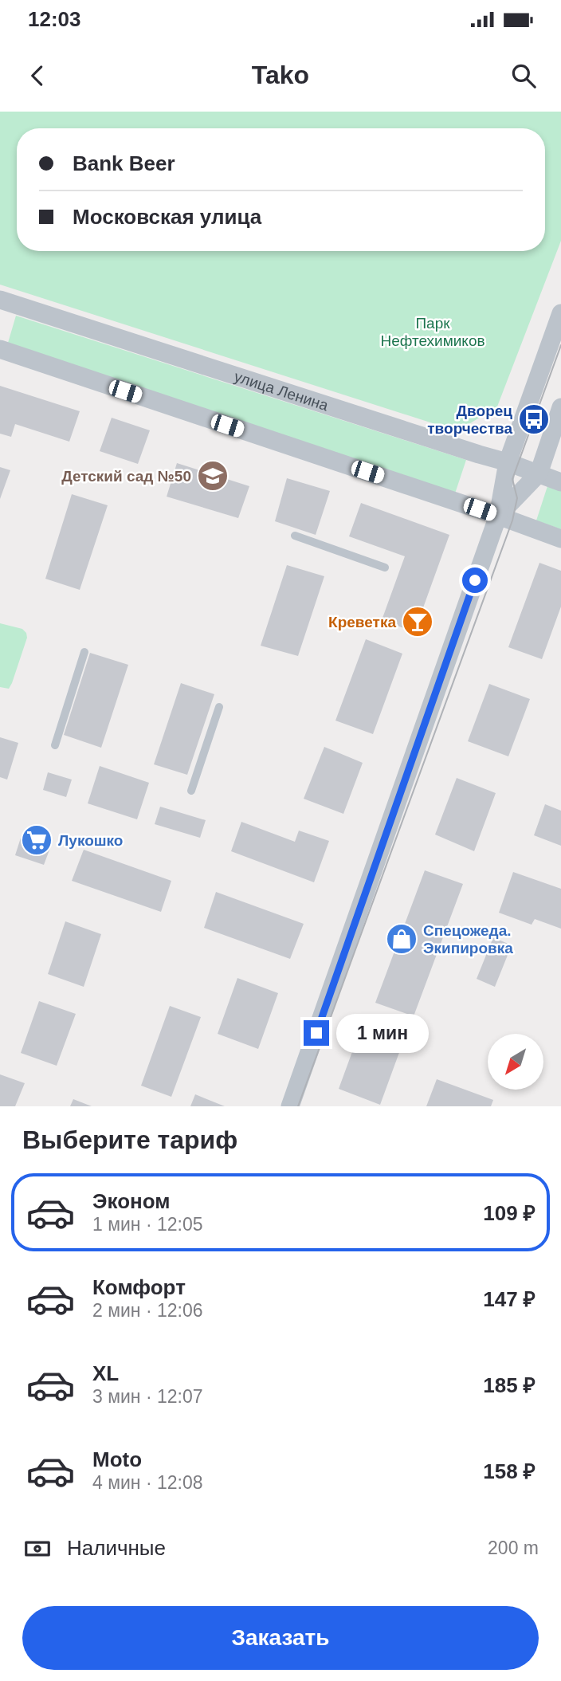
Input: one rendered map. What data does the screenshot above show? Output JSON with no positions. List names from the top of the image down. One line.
{"streets":{"street":["улица Ленина"]},"parks":["Парк Нефтехимиков"],"places":{"bus stop":["Дворец творчества"],"school or university":["Детский сад №50"],"bar":["Креветка"],"supermarket":["Лукошко"],"shop":["Спецожеда. Экипировка"]},"north":"bottom left","page":{"status":"12:03","header":"Tako","banner":["Bank Beer","Московская улица"],"bubble":"1 мин","heading":"Выберите тариф","list":[{"name":"Эконом","note":"1 мин · 12:05","value":"109 ₽"},{"name":"Комфорт","note":"2 мин · 12:06","value":"147 ₽"},{"name":"XL","note":"3 мин · 12:07","value":"185 ₽"},{"name":"Moto","note":"4 мин · 12:08","value":"158 ₽"}],"pay":["Наличные","200 m"],"buttons":"Заказать"}}
